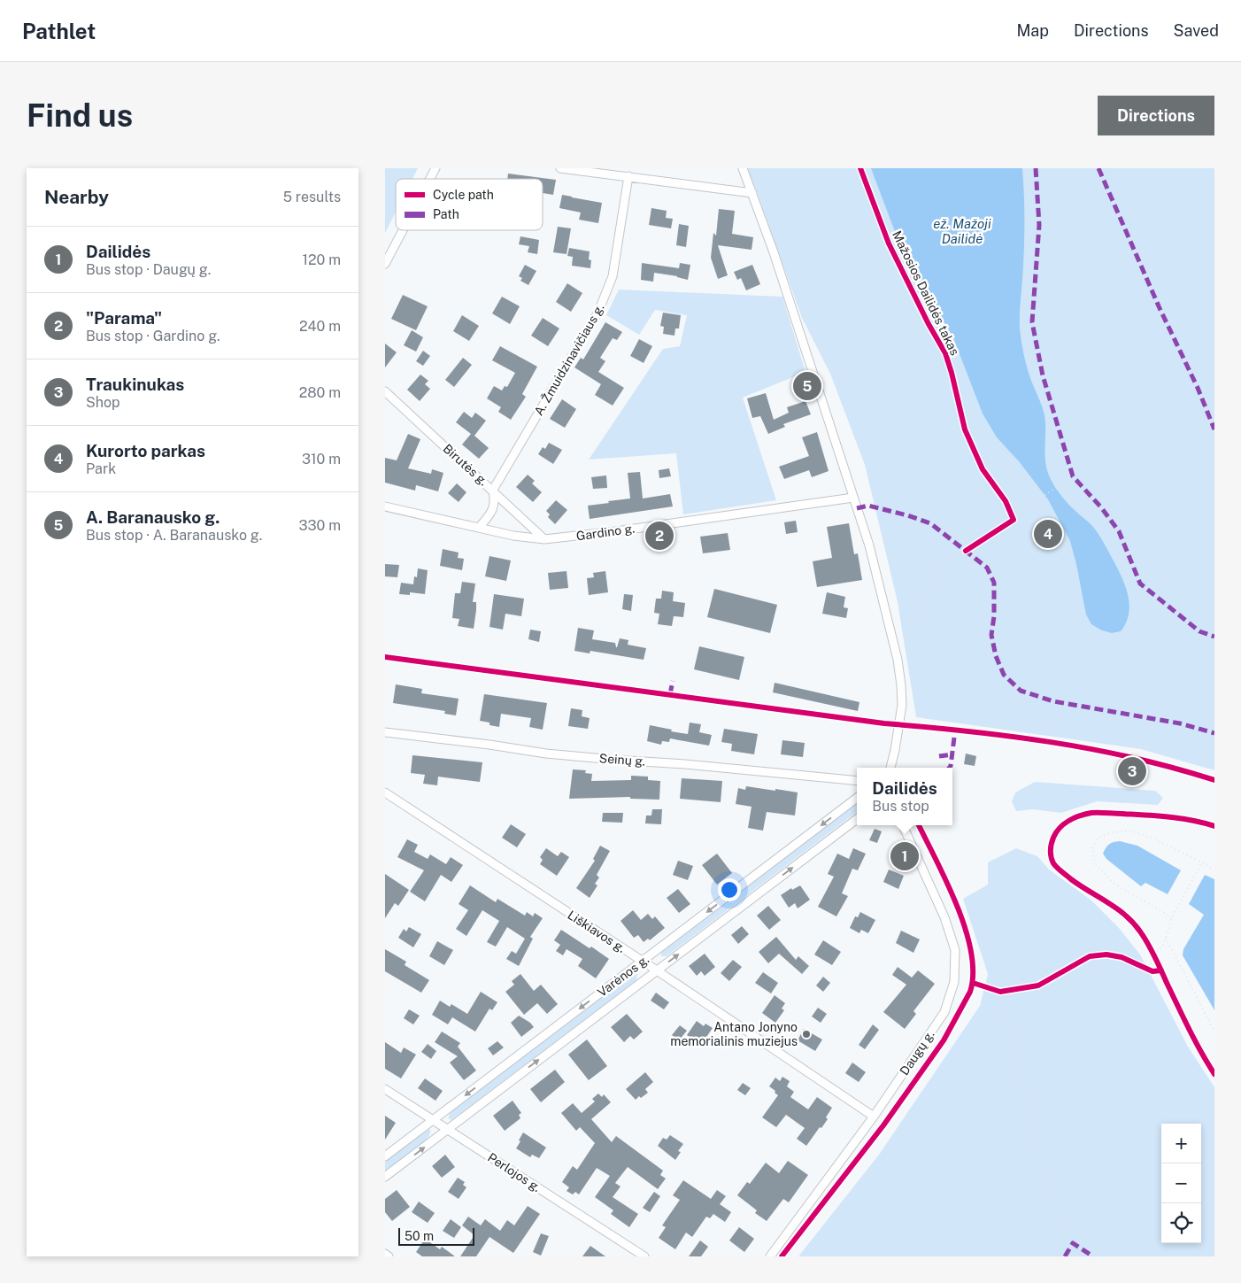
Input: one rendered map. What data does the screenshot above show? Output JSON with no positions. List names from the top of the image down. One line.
{"streets":{"street":["A. Žmuidzinavičiaus g.","Birutės g.","Gardino g.","Seinų g.","Liškiavos g.","Varėnos g.","Daugų g.","Perlojos g."],"cycle path":["Mažosios Dailidės takas"]},"crossings":[["A. Žmuidzinavičiaus g.","Birutės g."],["Birutės g.","Gardino g."],["Liškiavos g.","Varėnos g."],["Liškiavos g.","Daugų g."],["Varėnos g.","Perlojos g."]],"water":["ež. Mažoji Dailidė"],"places":["Antano Jonyno memorialinis muziejus"],"legend":["Cycle path","Path"],"scale_bar":"50 m","page":{"header":"Pathlet","nav":["Map","Directions","Saved"],"buttons":"Directions","title":"Find us","heading":["Nearby","5 results"],"list":[{"mark":"1","name":"Dailidės","note":"Bus stop · Daugų g.","value":"120 m"},{"mark":"2","name":"\"Parama\"","note":"Bus stop · Gardino g.","value":"240 m"},{"mark":"3","name":"Traukinukas","note":"Shop","value":"280 m"},{"mark":"4","name":"Kurorto parkas","note":"Park","value":"310 m"},{"mark":"5","name":"A. Baranausko g.","note":"Bus stop · A. Baranausko g.","value":"330 m"}],"pins":["5","4","2","3","1"],"popup":["Dailidės","Bus stop"],"map_buttons":["+","−"],"scale":"50 m"}}
